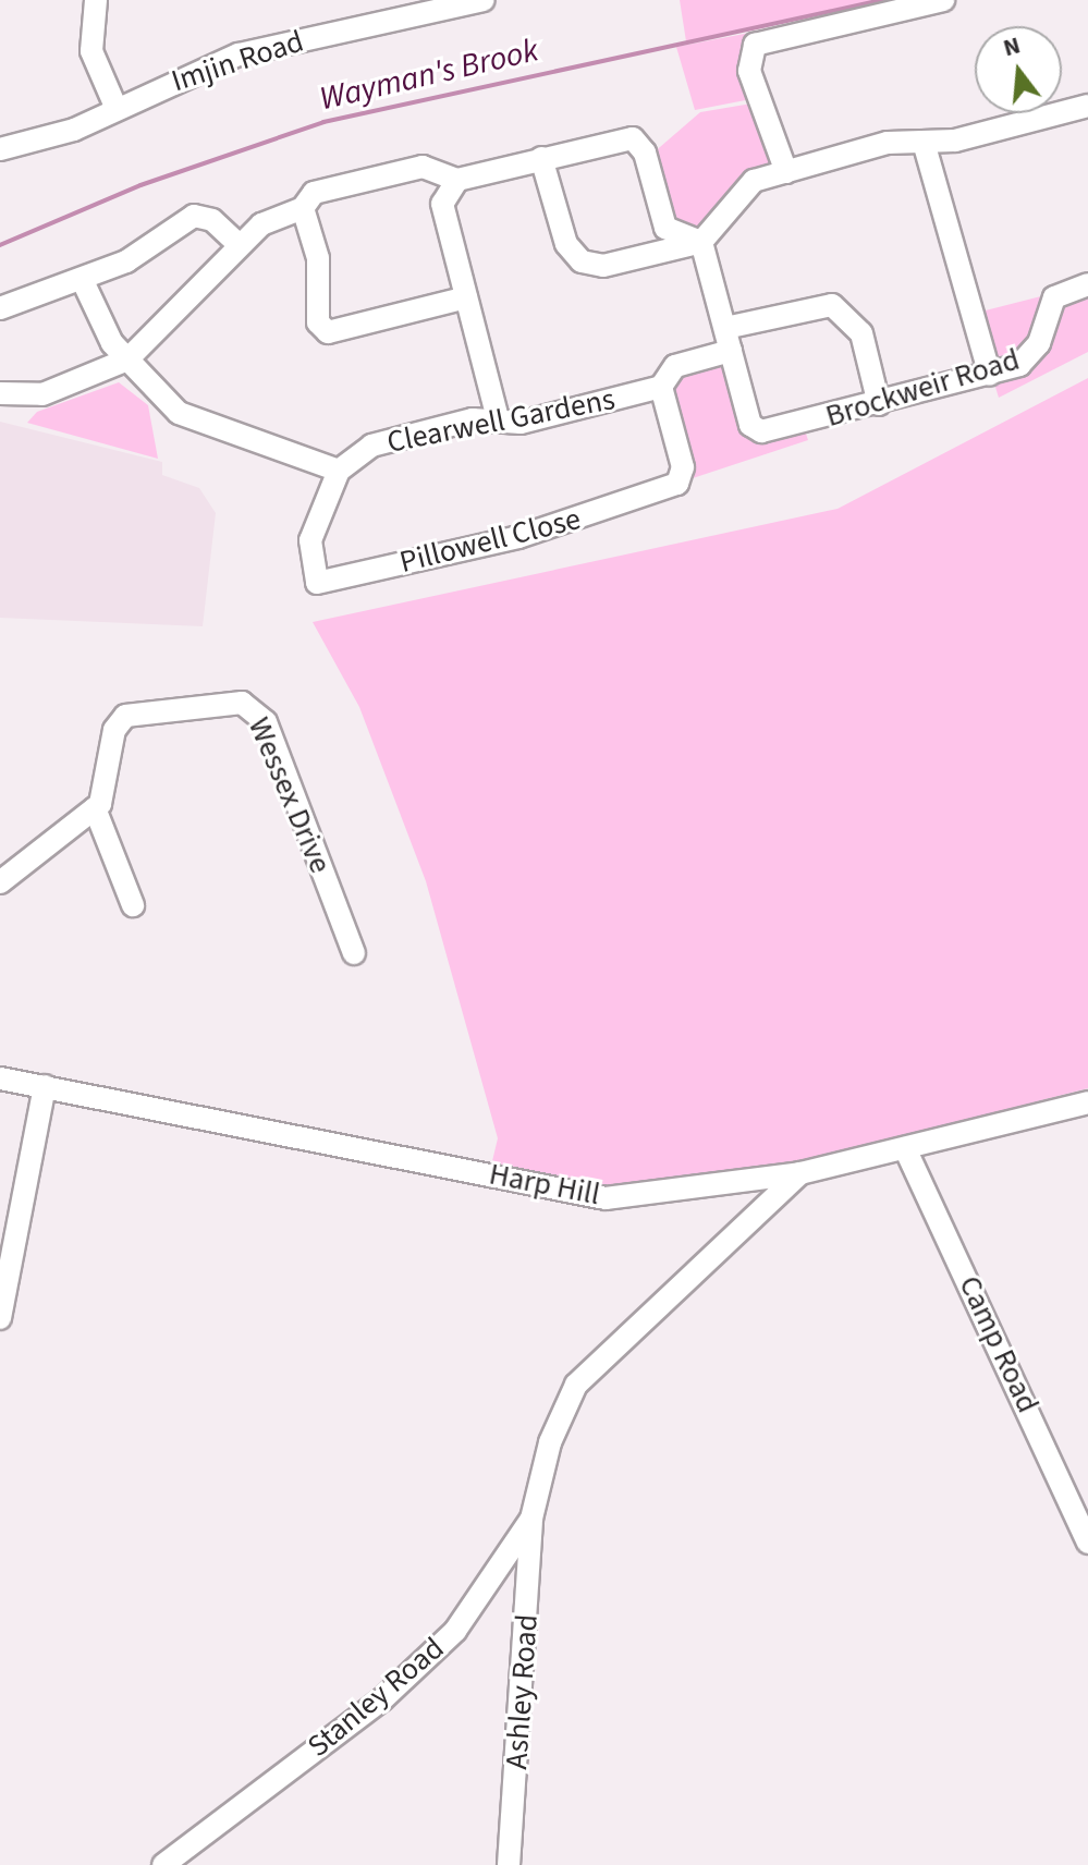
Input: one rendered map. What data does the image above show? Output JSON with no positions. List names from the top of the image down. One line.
{"streets":{"street":["Imjin Road","Brockweir Road","Clearwell Gardens","Pillowell Close","Wessex Drive","Harp Hill","Camp Road","Ashley Road","Stanley Road"]},"crossings":[["Brockweir Road","Clearwell Gardens"],["Clearwell Gardens","Pillowell Close"],["Harp Hill","Camp Road"],["Harp Hill","Stanley Road"],["Ashley Road","Stanley Road"]],"water":["Wayman's Brook"],"north":"top"}
